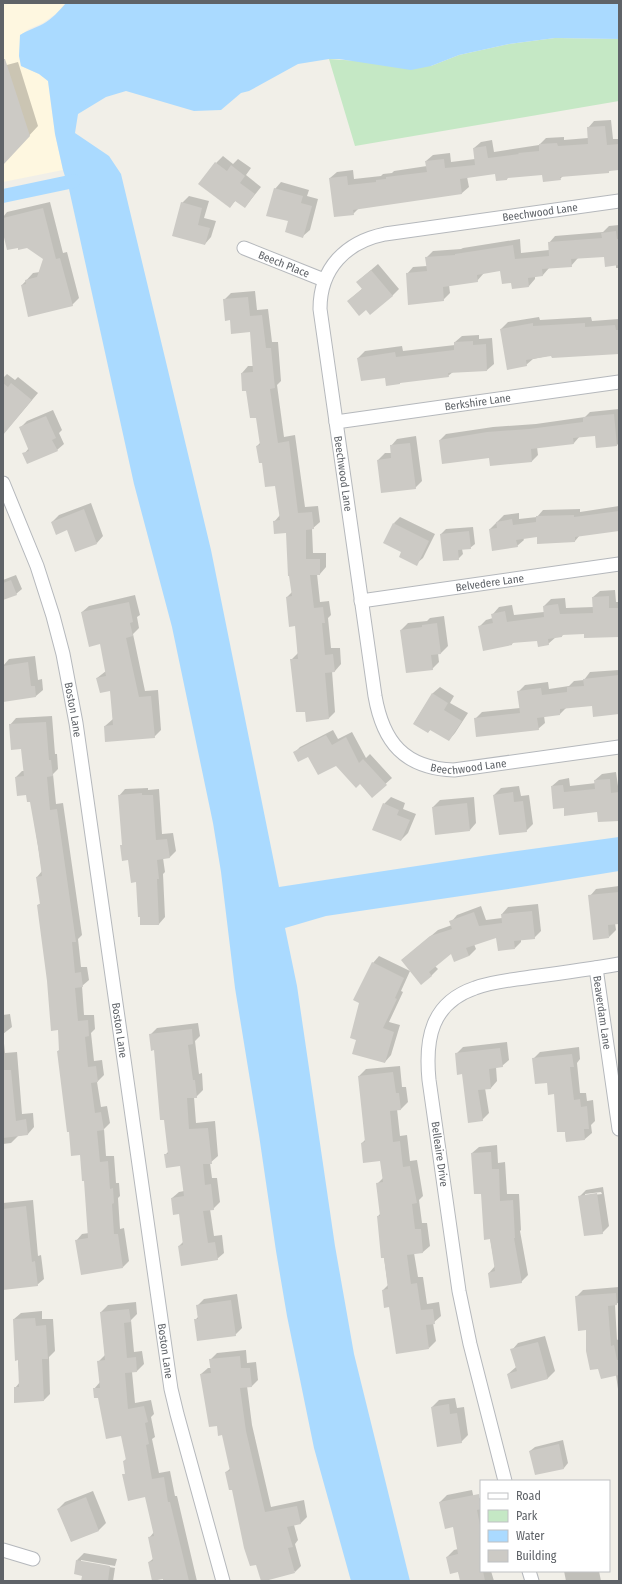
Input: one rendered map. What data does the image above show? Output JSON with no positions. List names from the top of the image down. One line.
{"streets":{"street":["Beechwood Lane","Beech Place","Berkshire Lane","Belvedere Lane","Boston Lane","Beaverdam Lane","Belleaire Drive"]},"crossings":[["Beechwood Lane","Beech Place"],["Beechwood Lane","Berkshire Lane"],["Beechwood Lane","Belvedere Lane"],["Beaverdam Lane","Belleaire Drive"]],"legend":["Road","Park","Water","Building"]}
